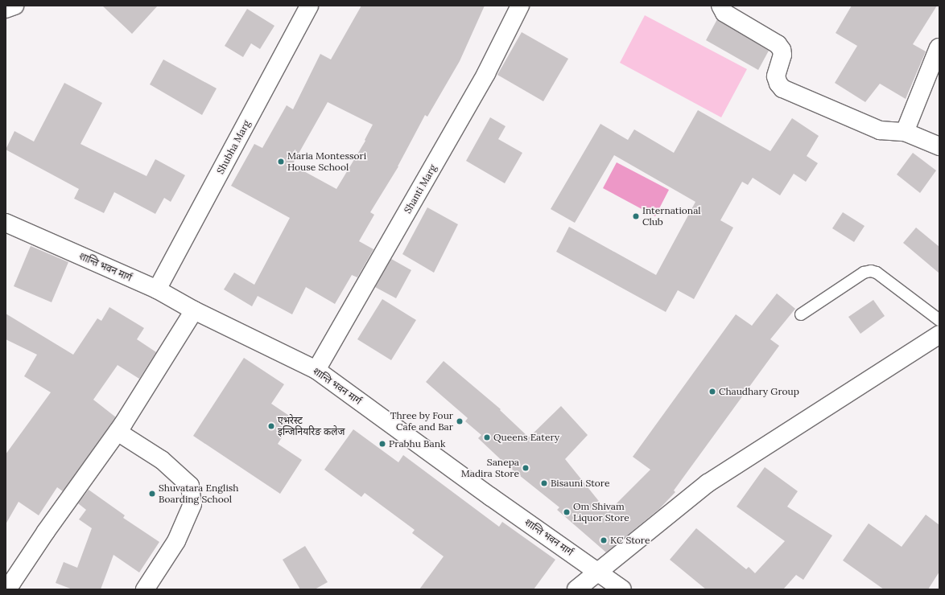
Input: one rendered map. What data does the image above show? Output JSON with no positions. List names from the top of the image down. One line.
{"streets":{"street":["Shubha Marg","Shanti Marg","शान्ति भवन मार्ग"]},"crossings":[["Shubha Marg","शान्ति भवन मार्ग"],["Shanti Marg","शान्ति भवन मार्ग"]],"places":["Maria Montessori House School","International Club","Chaudhary Group","Three by Four Cafe and Bar","एभरेस्ट इन्जिनियरिङ कलेज","Queens Eatery","Prabhu Bank","Sanepa Madira Store","Bisauni Store","Shuvatara English Boarding School","Om Shivam Liquor Store","KC Store"]}
